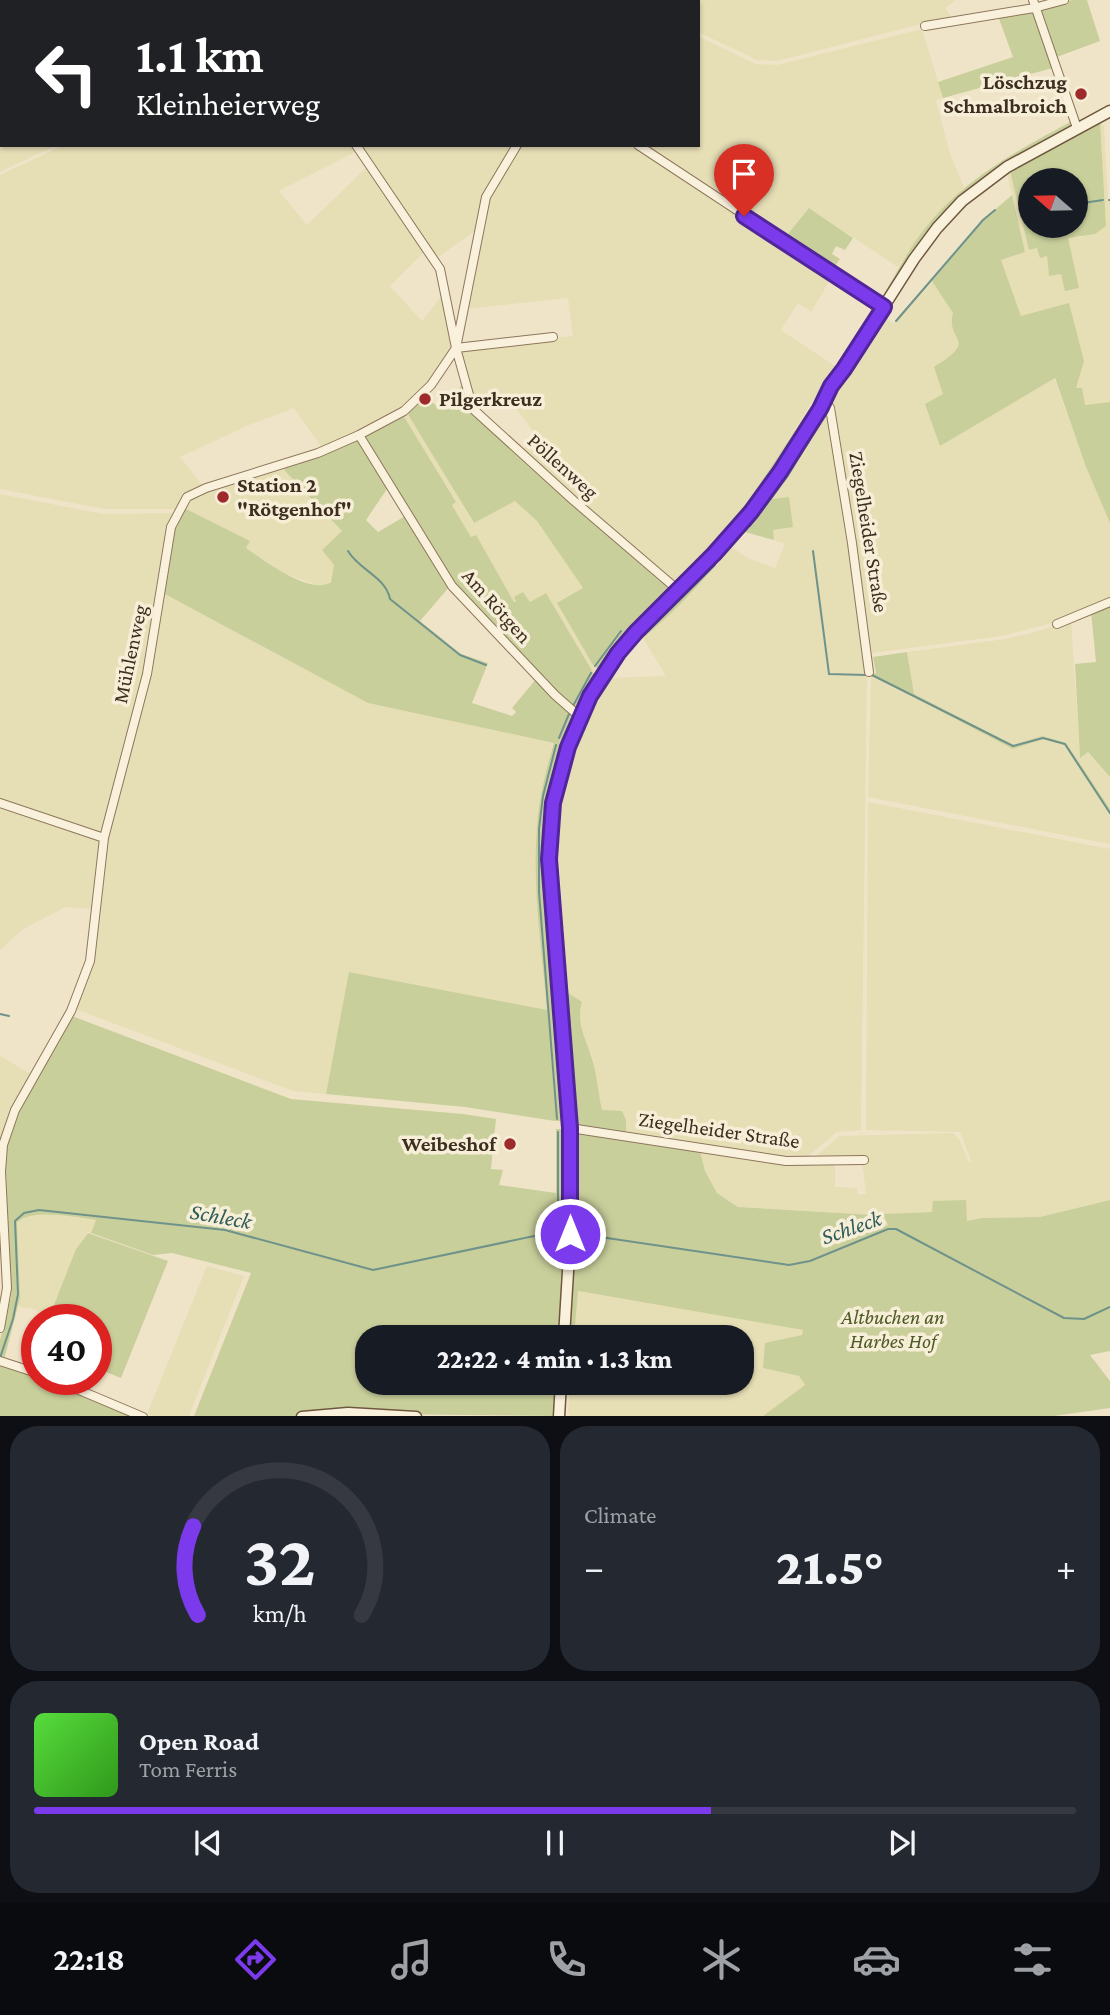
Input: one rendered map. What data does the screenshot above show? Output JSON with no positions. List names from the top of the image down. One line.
{"streets":{"street":["Pöllenweg","Ziegelheider Straße","Am Rötgen","Mühlenweg"]},"crossings":[["Pöllenweg","Mühlenweg"],["Am Rötgen","Mühlenweg"]],"water":["Schleck"],"parks":["Altbuchen an Harbes Hof"],"places":["Löschzug Schmalbroich","Pilgerkreuz","Station 2 \"Rötgenhof\"","Weibeshof"],"north":"left","page":{"turn":["1.1 km","Kleinheierweg"],"limit":"40","trip":"22:22 · 4 min · 1.3 km","tile":"Climate","heat":["−","21.5°","+"],"song":["Open Road","Tom Ferris"],"tabs":"22:18","gauge":["32","km/h"]}}
